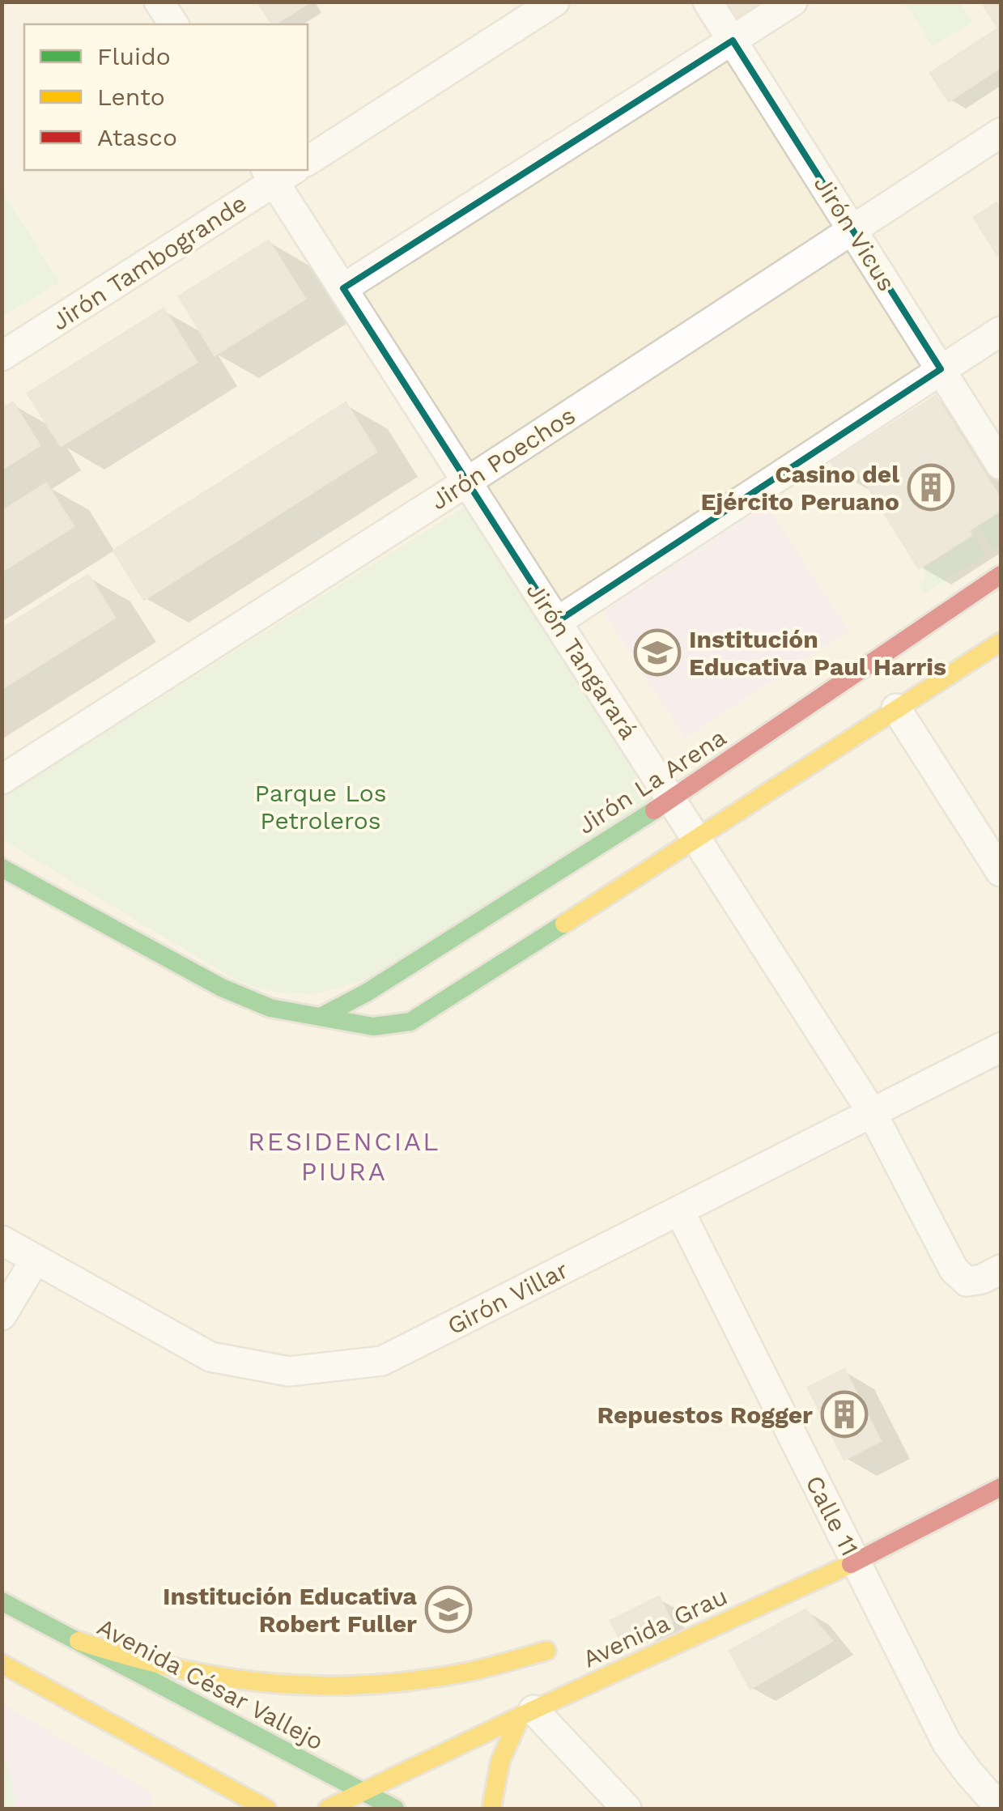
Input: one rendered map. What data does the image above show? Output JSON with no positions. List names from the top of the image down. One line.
{"streets":{"main road":["Jirón La Arena","Avenida Grau","Avenida César Vallejo"],"street":["Jirón Vicus","Jirón Tambogrande","Jirón Poechos","Jirón Tangarará","Girón Villar","Calle 11"]},"crossings":[["Jirón Vicus","Jirón Poechos"],["Jirón Tambogrande","Jirón Tangarará"],["Jirón Poechos","Jirón Tangarará"],["Jirón Tangarará","Jirón La Arena"],["Jirón Tangarará","Girón Villar"],["Girón Villar","Calle 11"],["Calle 11","Avenida Grau"],["Avenida Grau","Avenida César Vallejo"]],"districts":["RESIDENCIAL PIURA"],"parks":["Parque Los Petroleros"],"places":{"building":["Casino del Ejército Peruano","Repuestos Rogger"],"school or university":["Institución Educativa Paul Harris","Institución Educativa Robert Fuller"]},"legend":["Fluido","Lento","Atasco"]}
